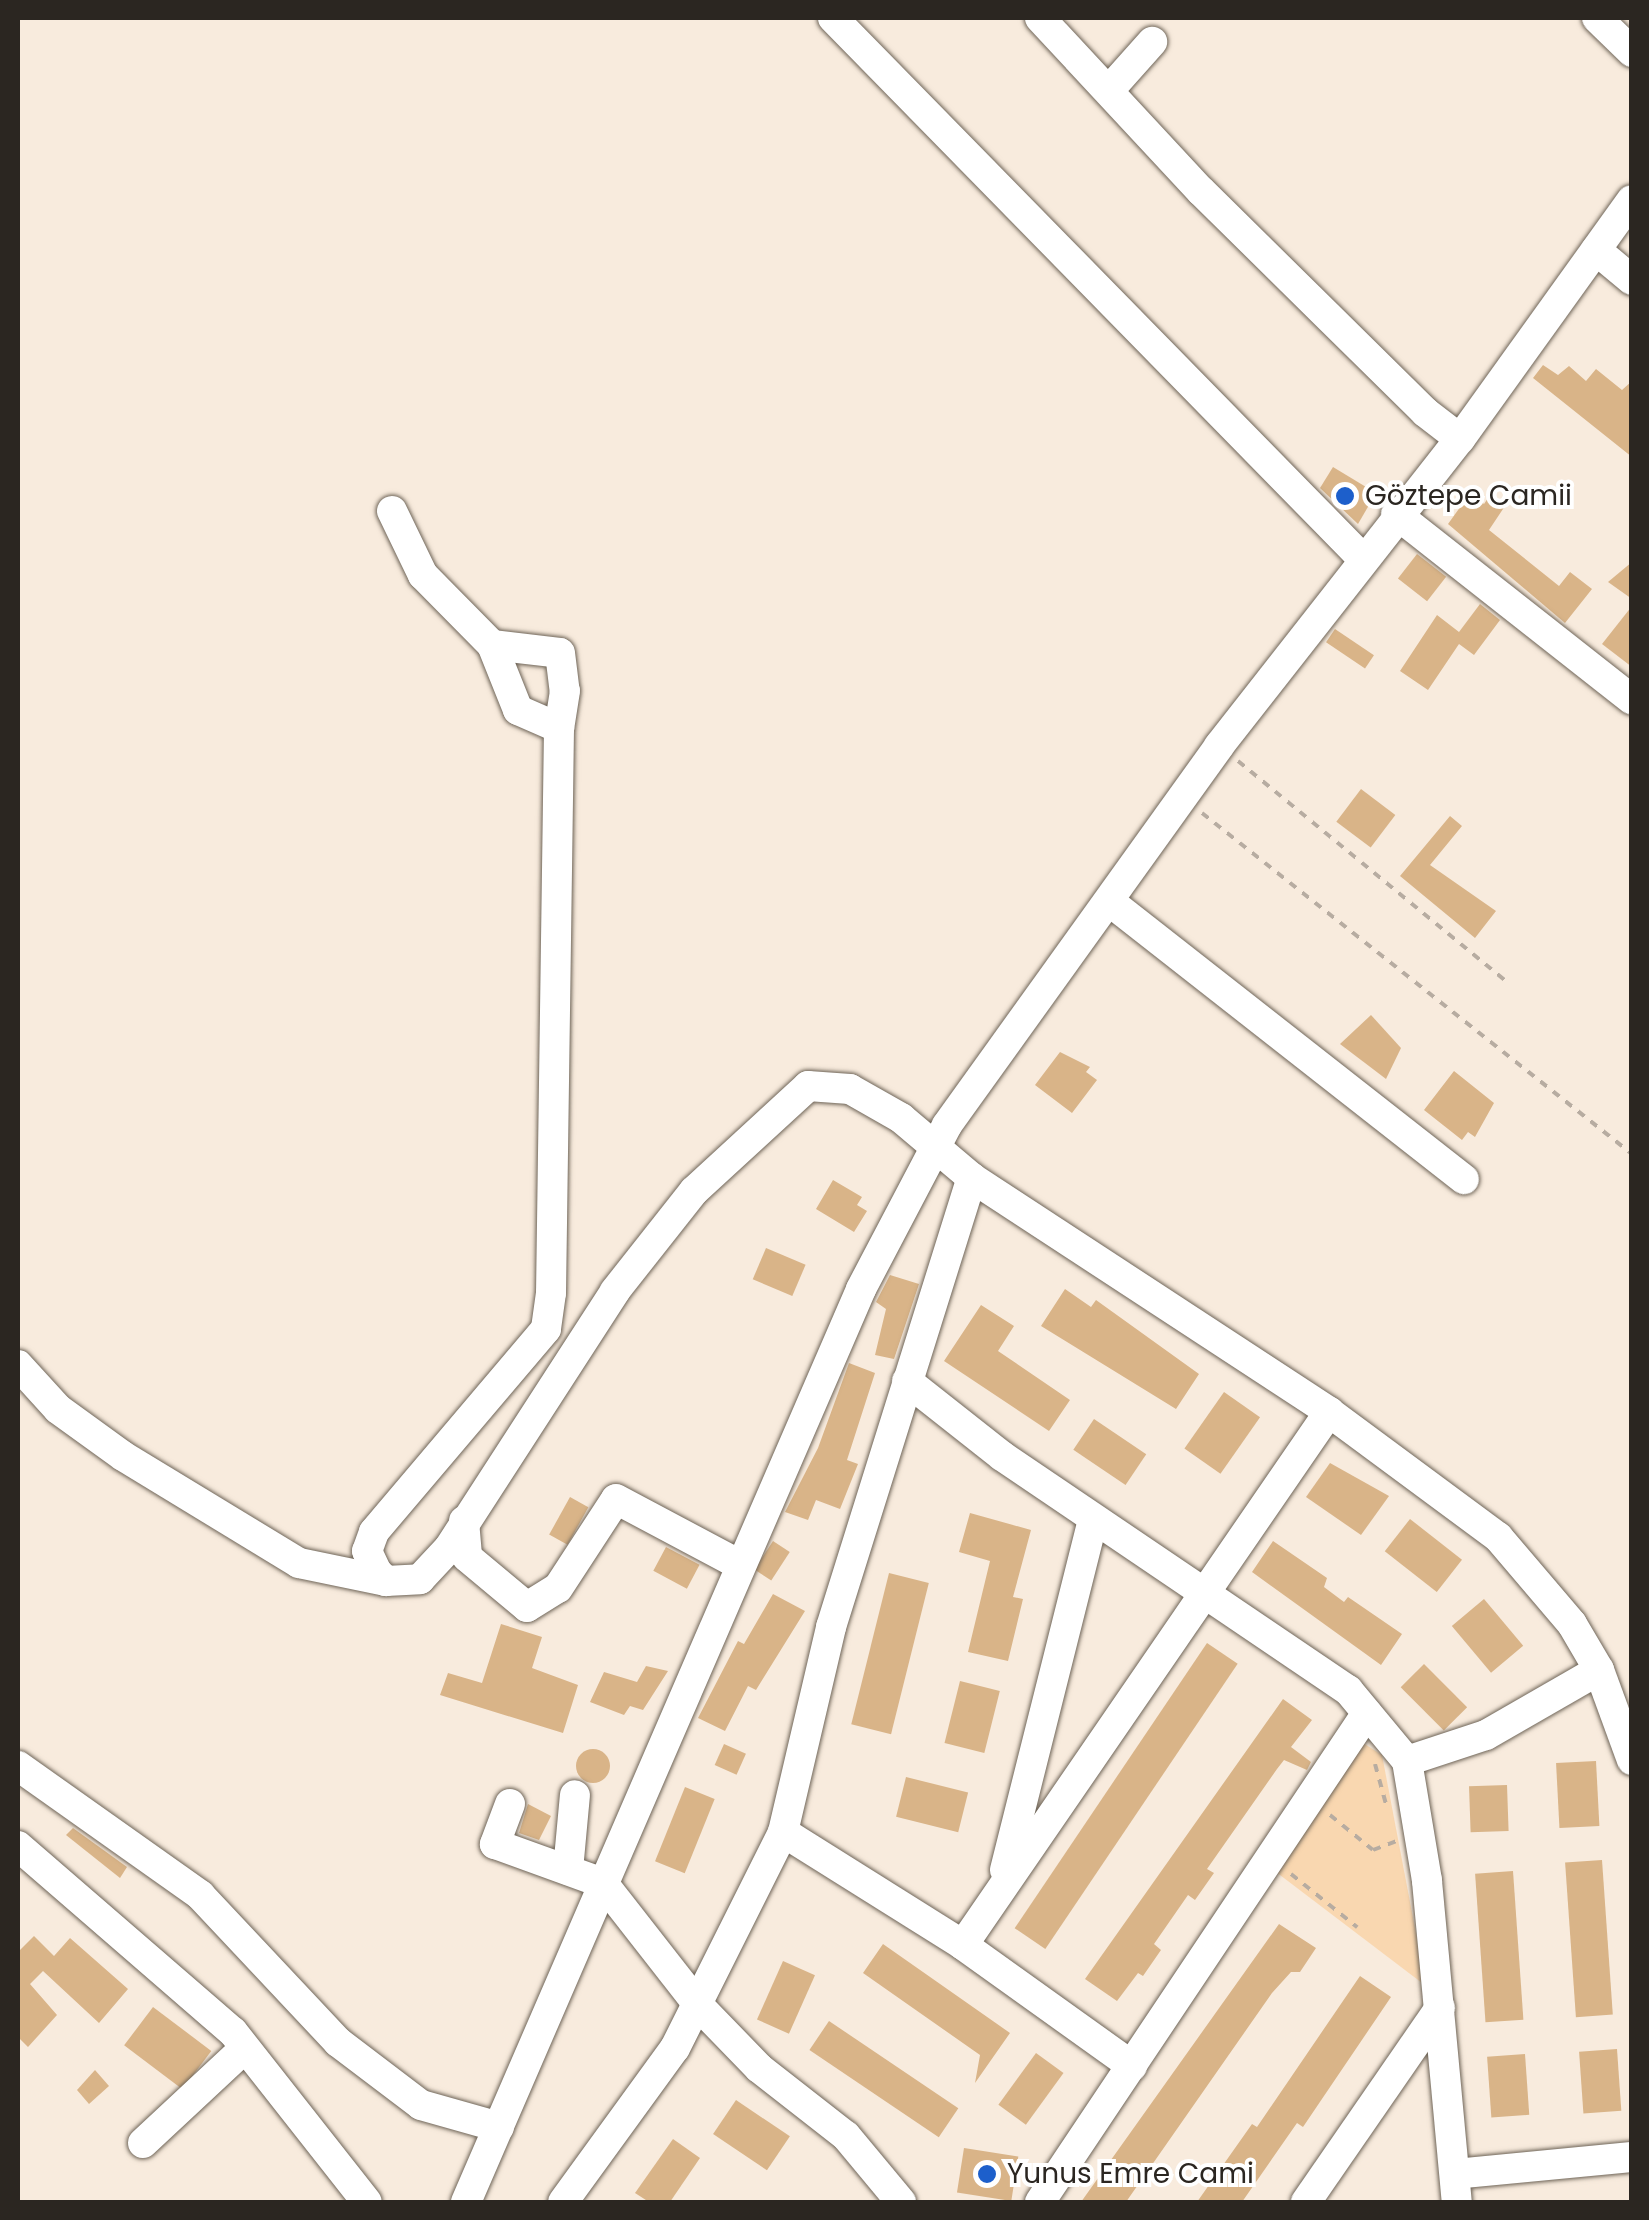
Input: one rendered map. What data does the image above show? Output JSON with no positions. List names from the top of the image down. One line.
{"places":["Göztepe Camii","Yunus Emre Cami"]}
